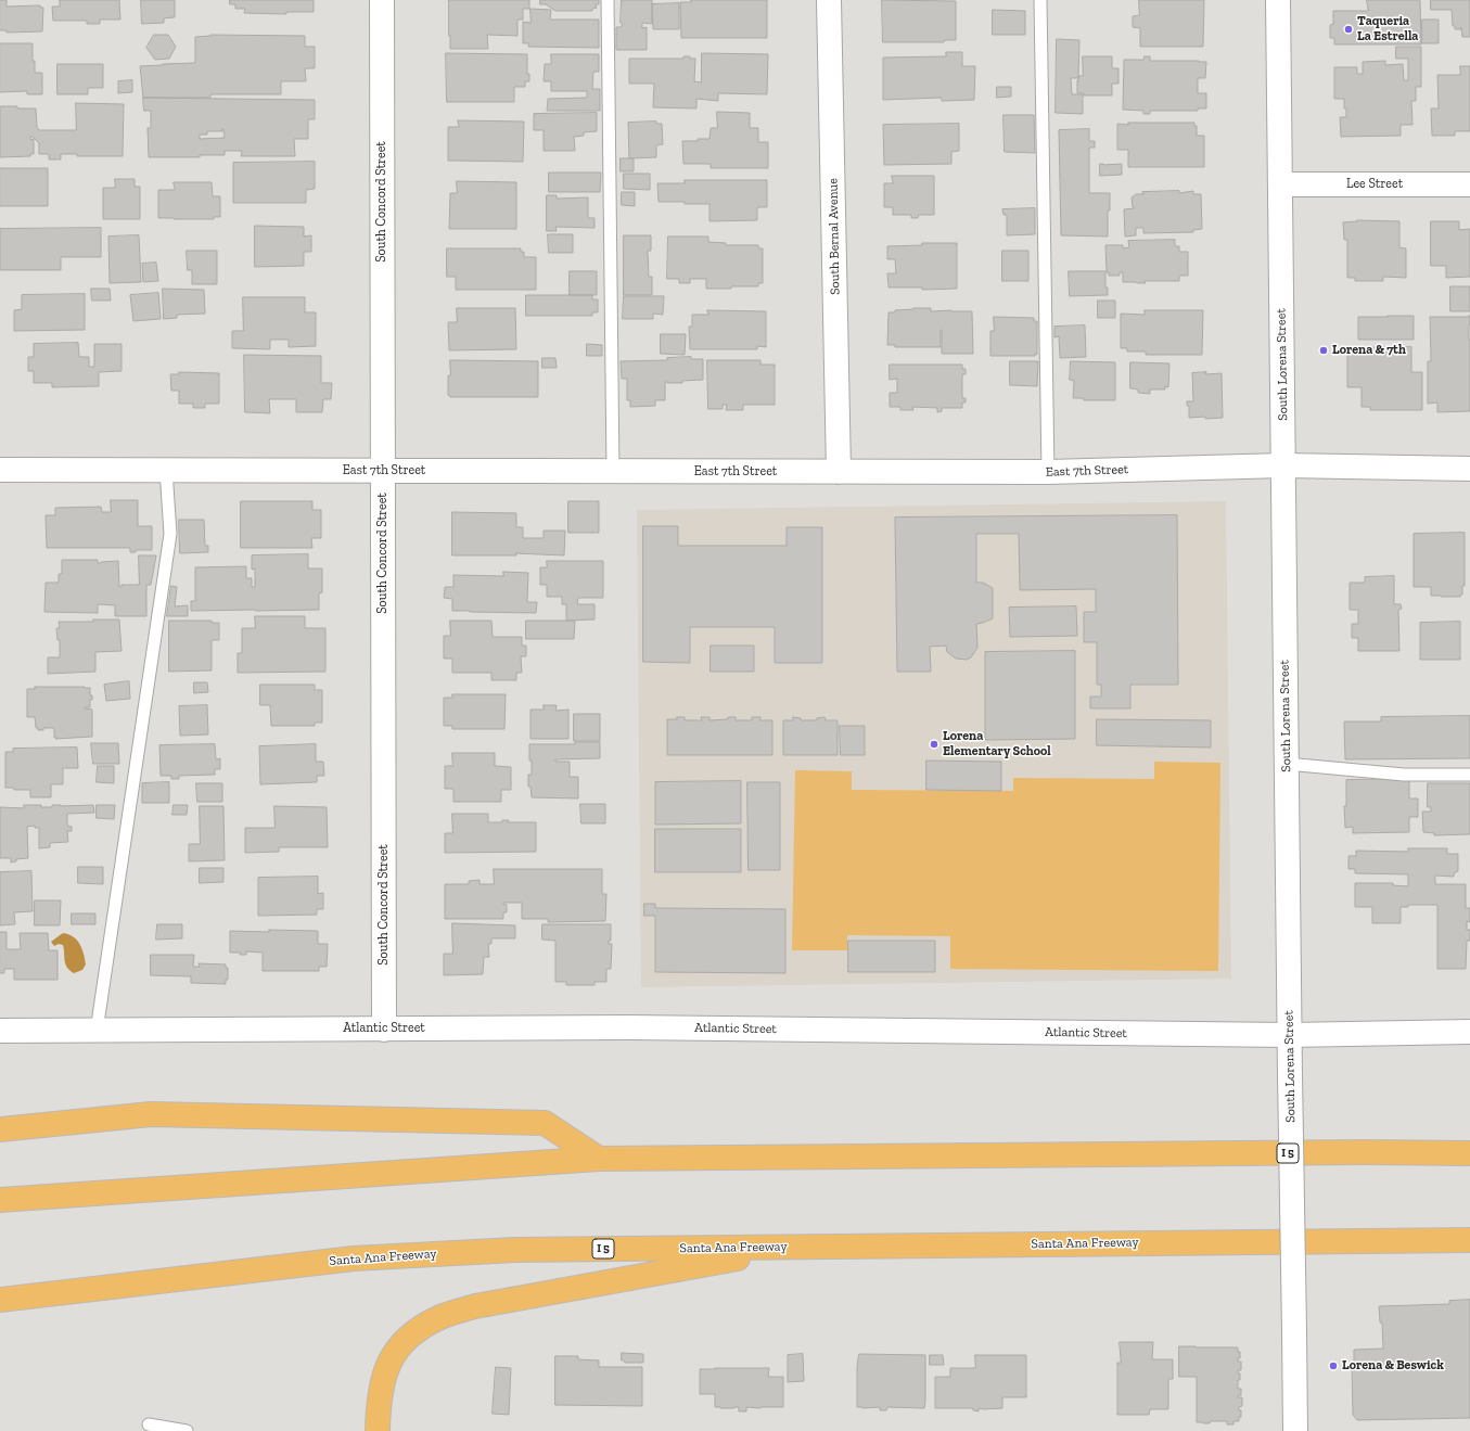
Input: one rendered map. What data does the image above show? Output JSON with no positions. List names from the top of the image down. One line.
{"streets":{"highway":["I 5","Santa Ana Freeway"],"street":["Lee Street","South Concord Street","South Bernal Avenue","South Lorena Street","East 7th Street","Atlantic Street"]},"crossings":[["Lee Street","South Lorena Street"],["South Concord Street","East 7th Street"],["South Concord Street","Atlantic Street"],["South Bernal Avenue","East 7th Street"],["South Lorena Street","East 7th Street"],["South Lorena Street","Atlantic Street"]],"places":["Taqueria La Estrella","Lorena & 7th","Lorena Elementary School","Lorena & Beswick"]}
